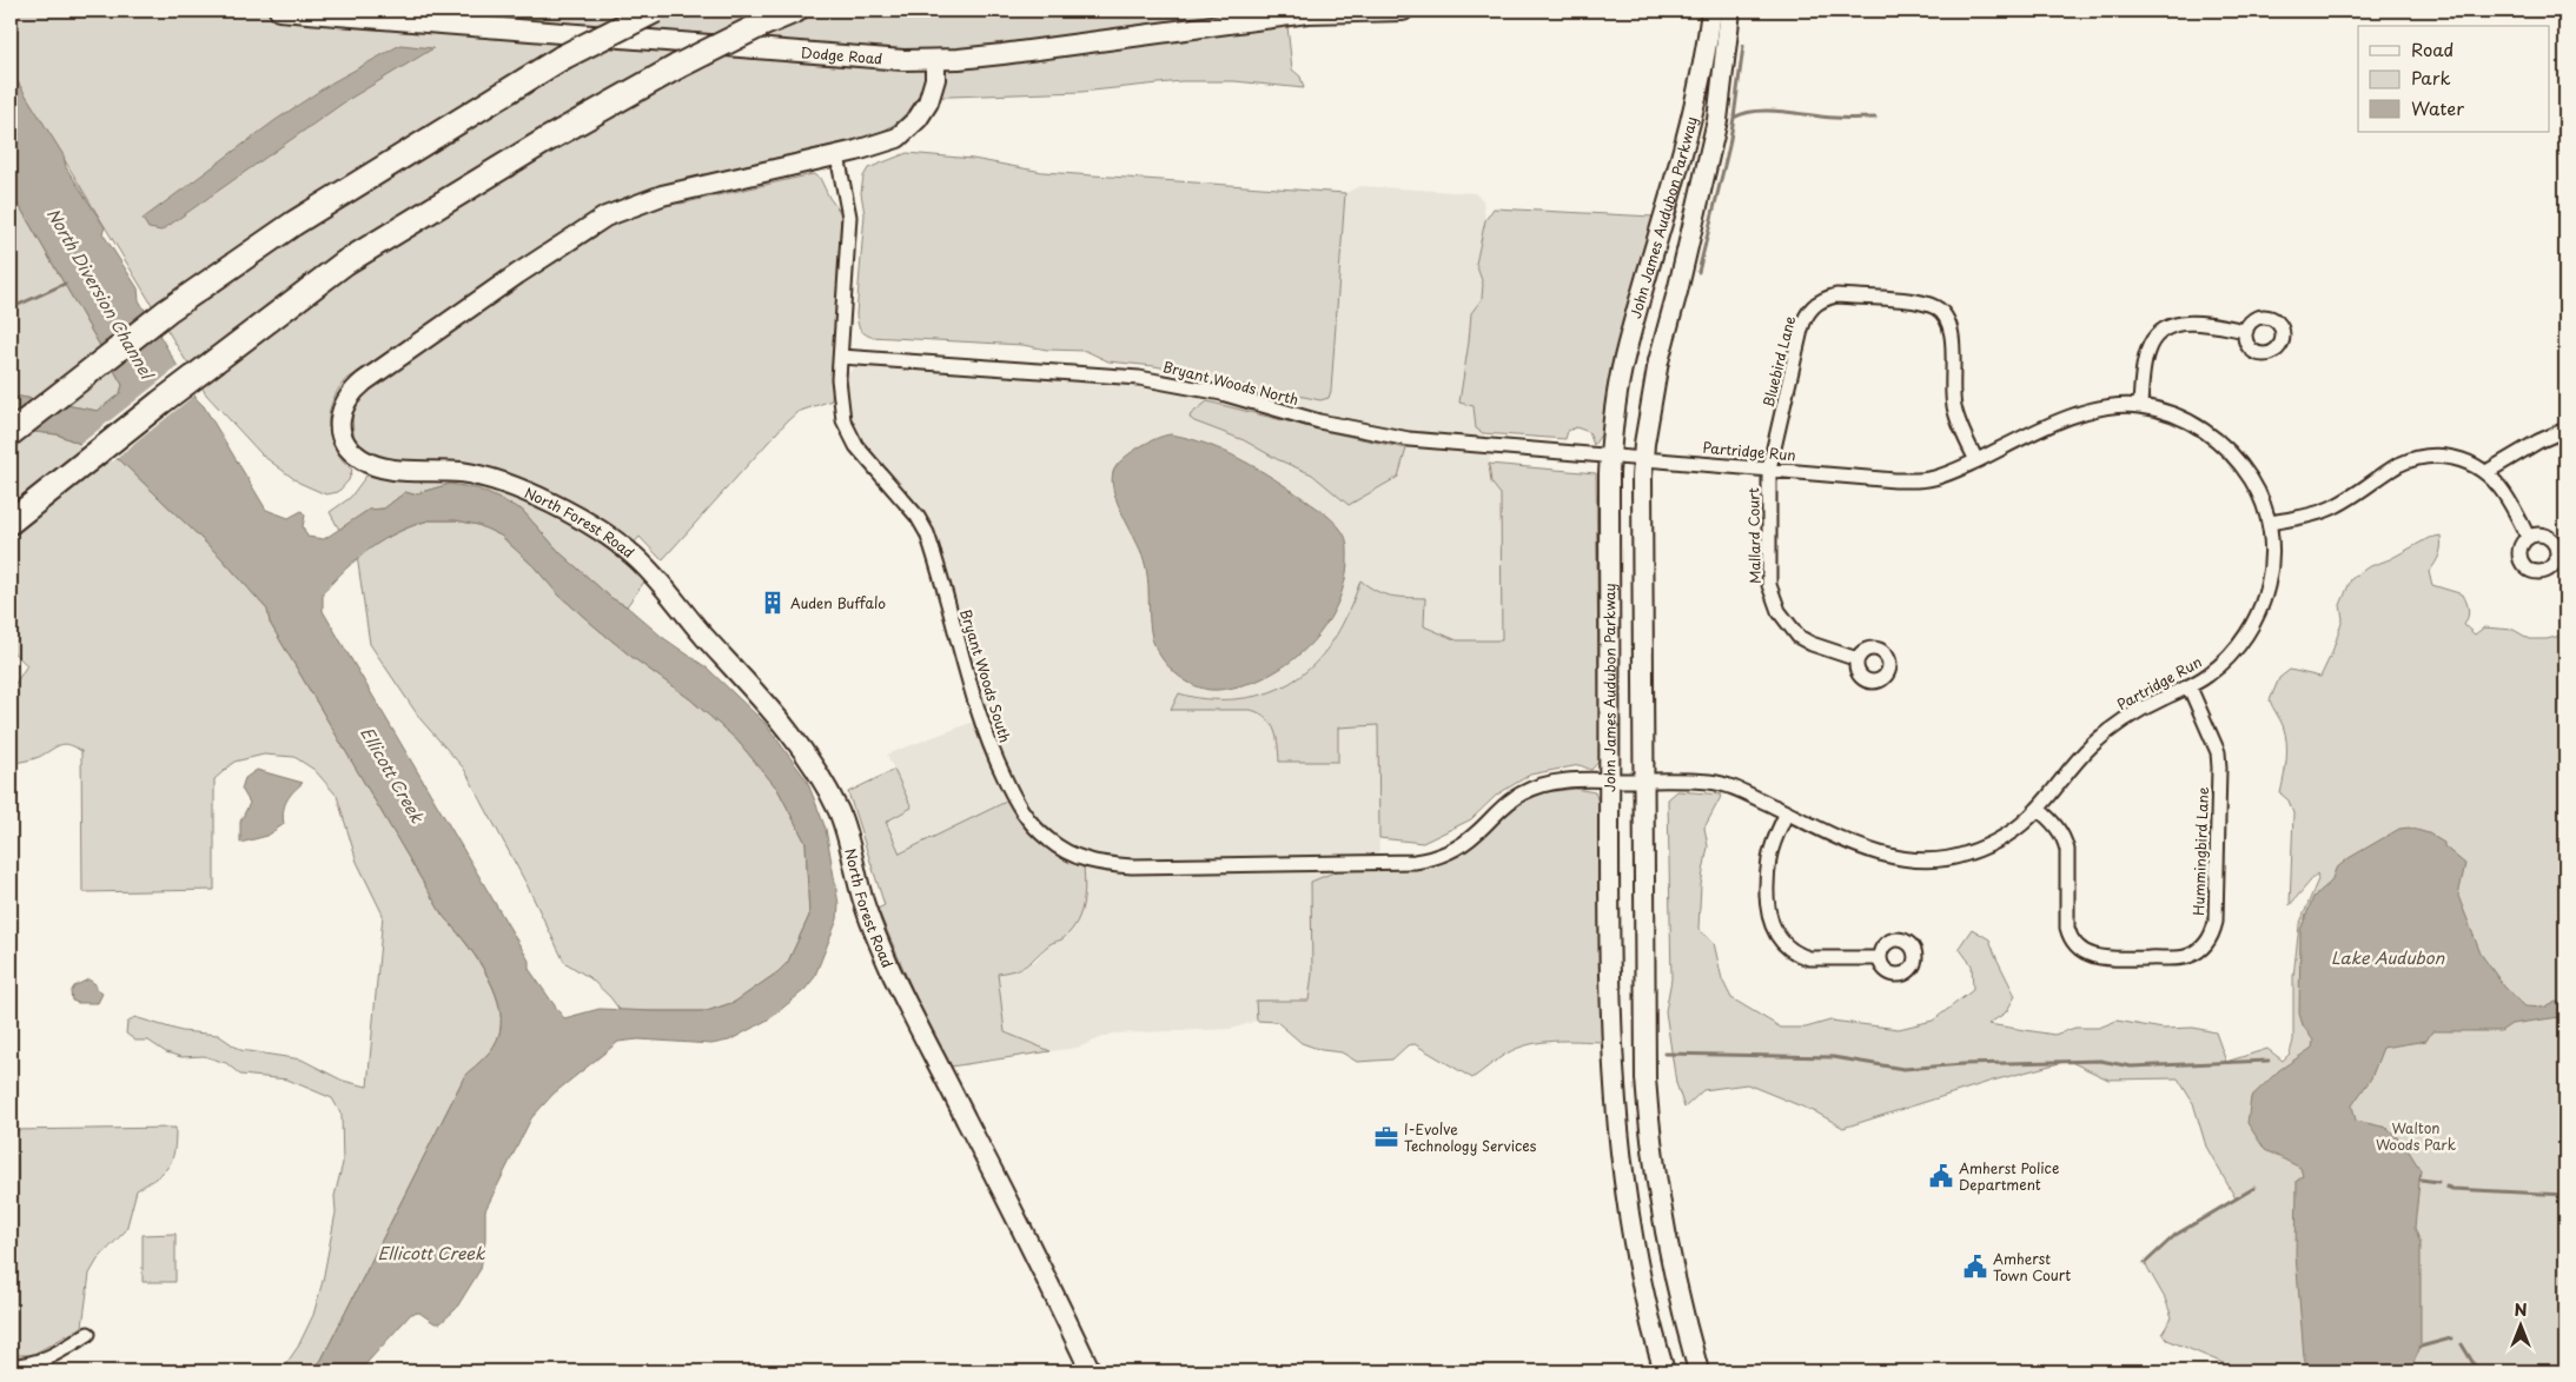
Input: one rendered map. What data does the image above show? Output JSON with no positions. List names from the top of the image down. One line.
{"streets":{"street":["Dodge Road","John James Audubon Parkway","Bluebird Lane","Bryant Woods North","Partridge Run","North Forest Road","Mallard Court","Bryant Woods South","Hummingbird Lane"]},"crossings":[["Dodge Road","North Forest Road"],["John James Audubon Parkway","Bryant Woods North"],["John James Audubon Parkway","Partridge Run"],["John James Audubon Parkway","Bryant Woods South"],["Bluebird Lane","Partridge Run"],["Bluebird Lane","Mallard Court"],["Bryant Woods North","Partridge Run"],["Bryant Woods North","Bryant Woods South"],["Partridge Run","Mallard Court"],["Partridge Run","Bryant Woods South"],["Partridge Run","Hummingbird Lane"],["North Forest Road","Bryant Woods South"]],"water":["North Diversion Channel","Ellicott Creek","Lake Audubon"],"parks":["Walton Woods Park"],"places":{"building":["Auden Buffalo"],"office":["I-Evolve Technology Services"],"public building":["Amherst Police Department","Amherst Town Court"]},"legend":["Road","Park","Water"],"north":"top"}
